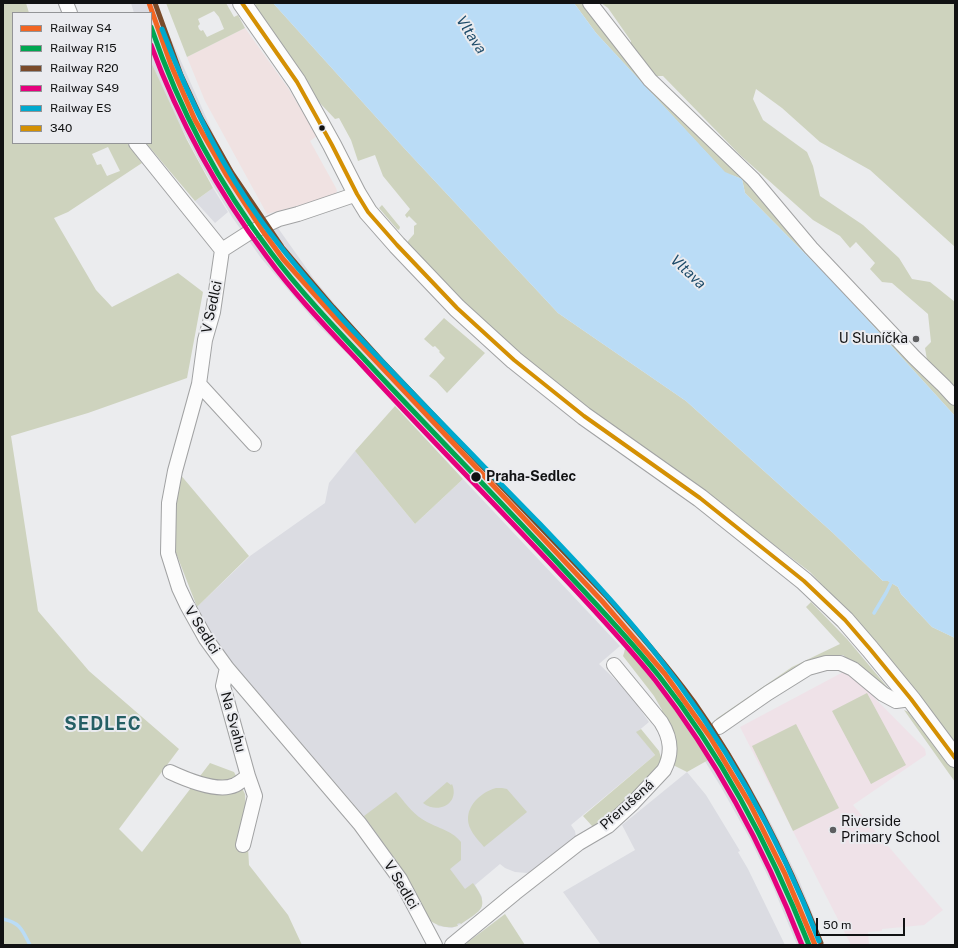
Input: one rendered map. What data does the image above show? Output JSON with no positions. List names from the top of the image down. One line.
{"streets":{"street":["V Sedlci","Na Svahu","Přerušená"]},"crossings":[["V Sedlci","Na Svahu"]],"districts":["SEDLEC"],"water":["Vltava"],"places":["U Sluníčka","Praha-Sedlec","Riverside Primary School"],"lines":["rail line S4","rail line R20","transit line 340","rail line ES","rail line R15","rail line S49"],"legend":["Railway S4","Railway R15","Railway R20","Railway S49","Railway ES","340"],"scale_bar":"50 m"}
